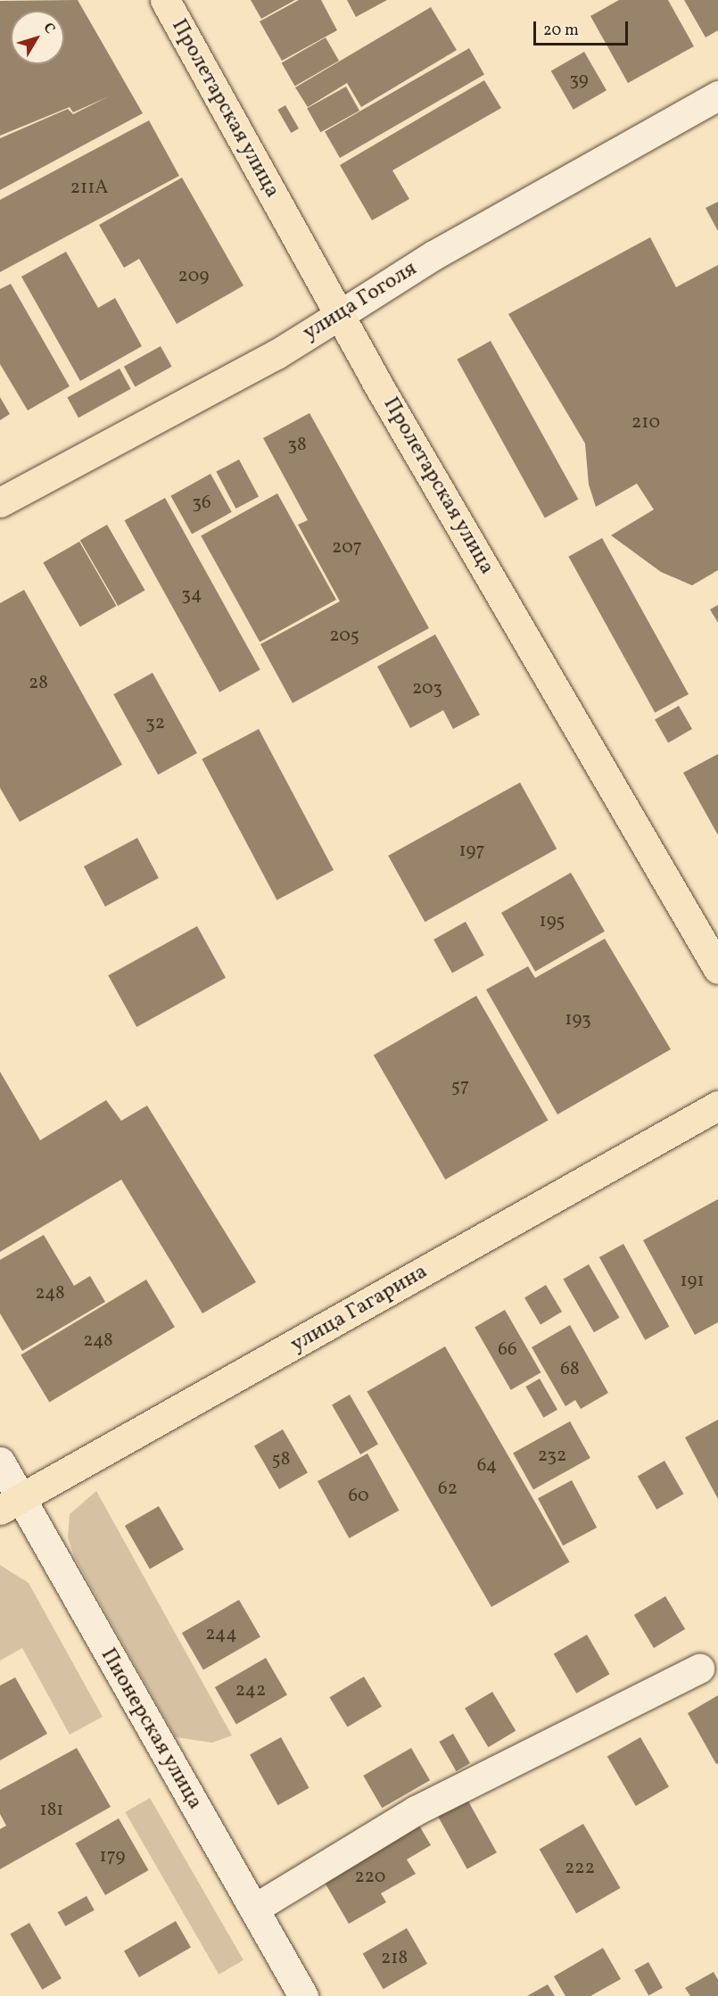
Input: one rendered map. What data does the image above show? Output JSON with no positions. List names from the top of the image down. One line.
{"streets":{"main road":["Пролетарская улица","улица Гоголя","улица Гагарина"],"street":["Пионерская улица"]},"crossings":[["Пролетарская улица","улица Гоголя"],["улица Гагарина","Пионерская улица"]],"house_numbers":["39","211А","209","210","38","36","207","34","205","28","203","32","197","195","193","57","191","248","248","66","68","232","58","64","62","60","244","242","181","179","222","220","218"],"scale_bar":"20 m","north":"top right"}
